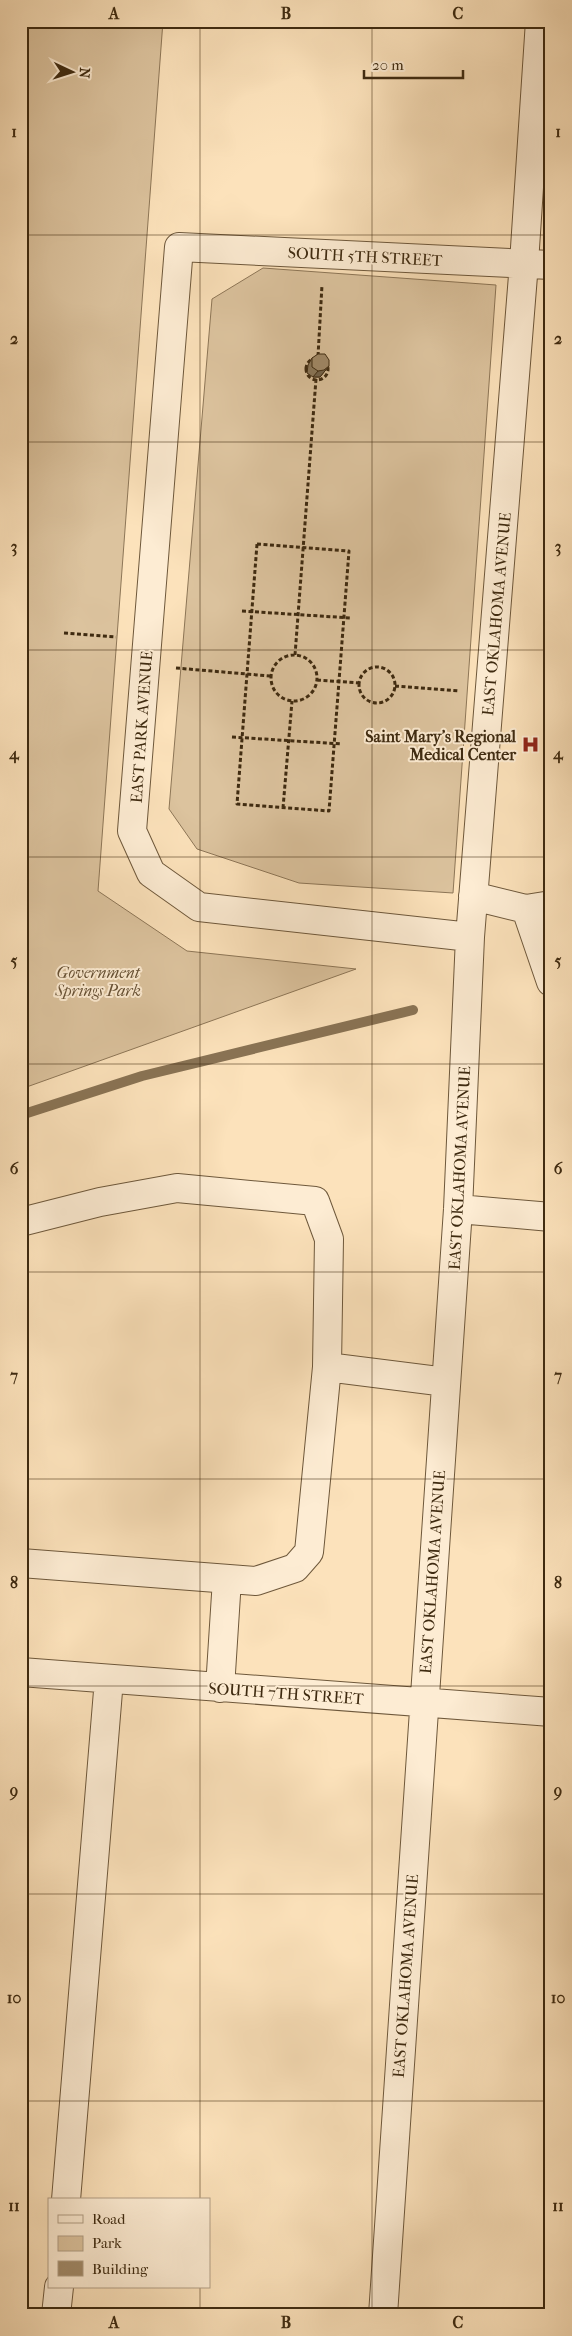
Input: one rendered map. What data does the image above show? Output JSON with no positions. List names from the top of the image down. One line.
{"streets":{"street":["SOUTH 5TH STREET","EAST OKLAHOMA AVENUE","EAST PARK AVENUE","SOUTH 7TH STREET"]},"crossings":[["SOUTH 5TH STREET","EAST OKLAHOMA AVENUE"],["SOUTH 5TH STREET","EAST PARK AVENUE"],["EAST OKLAHOMA AVENUE","EAST PARK AVENUE"],["EAST OKLAHOMA AVENUE","SOUTH 7TH STREET"]],"parks":["Government Springs Park"],"places":{"hospital":["Saint Mary's Regional Medical Center"]},"legend":["Road","Park","Building"],"scale_bar":"20 m","north":"right","grid":{"columns":["A","B","C"],"rows":["1","2","3","4","5","6","7","8","9","10","11"]}}
